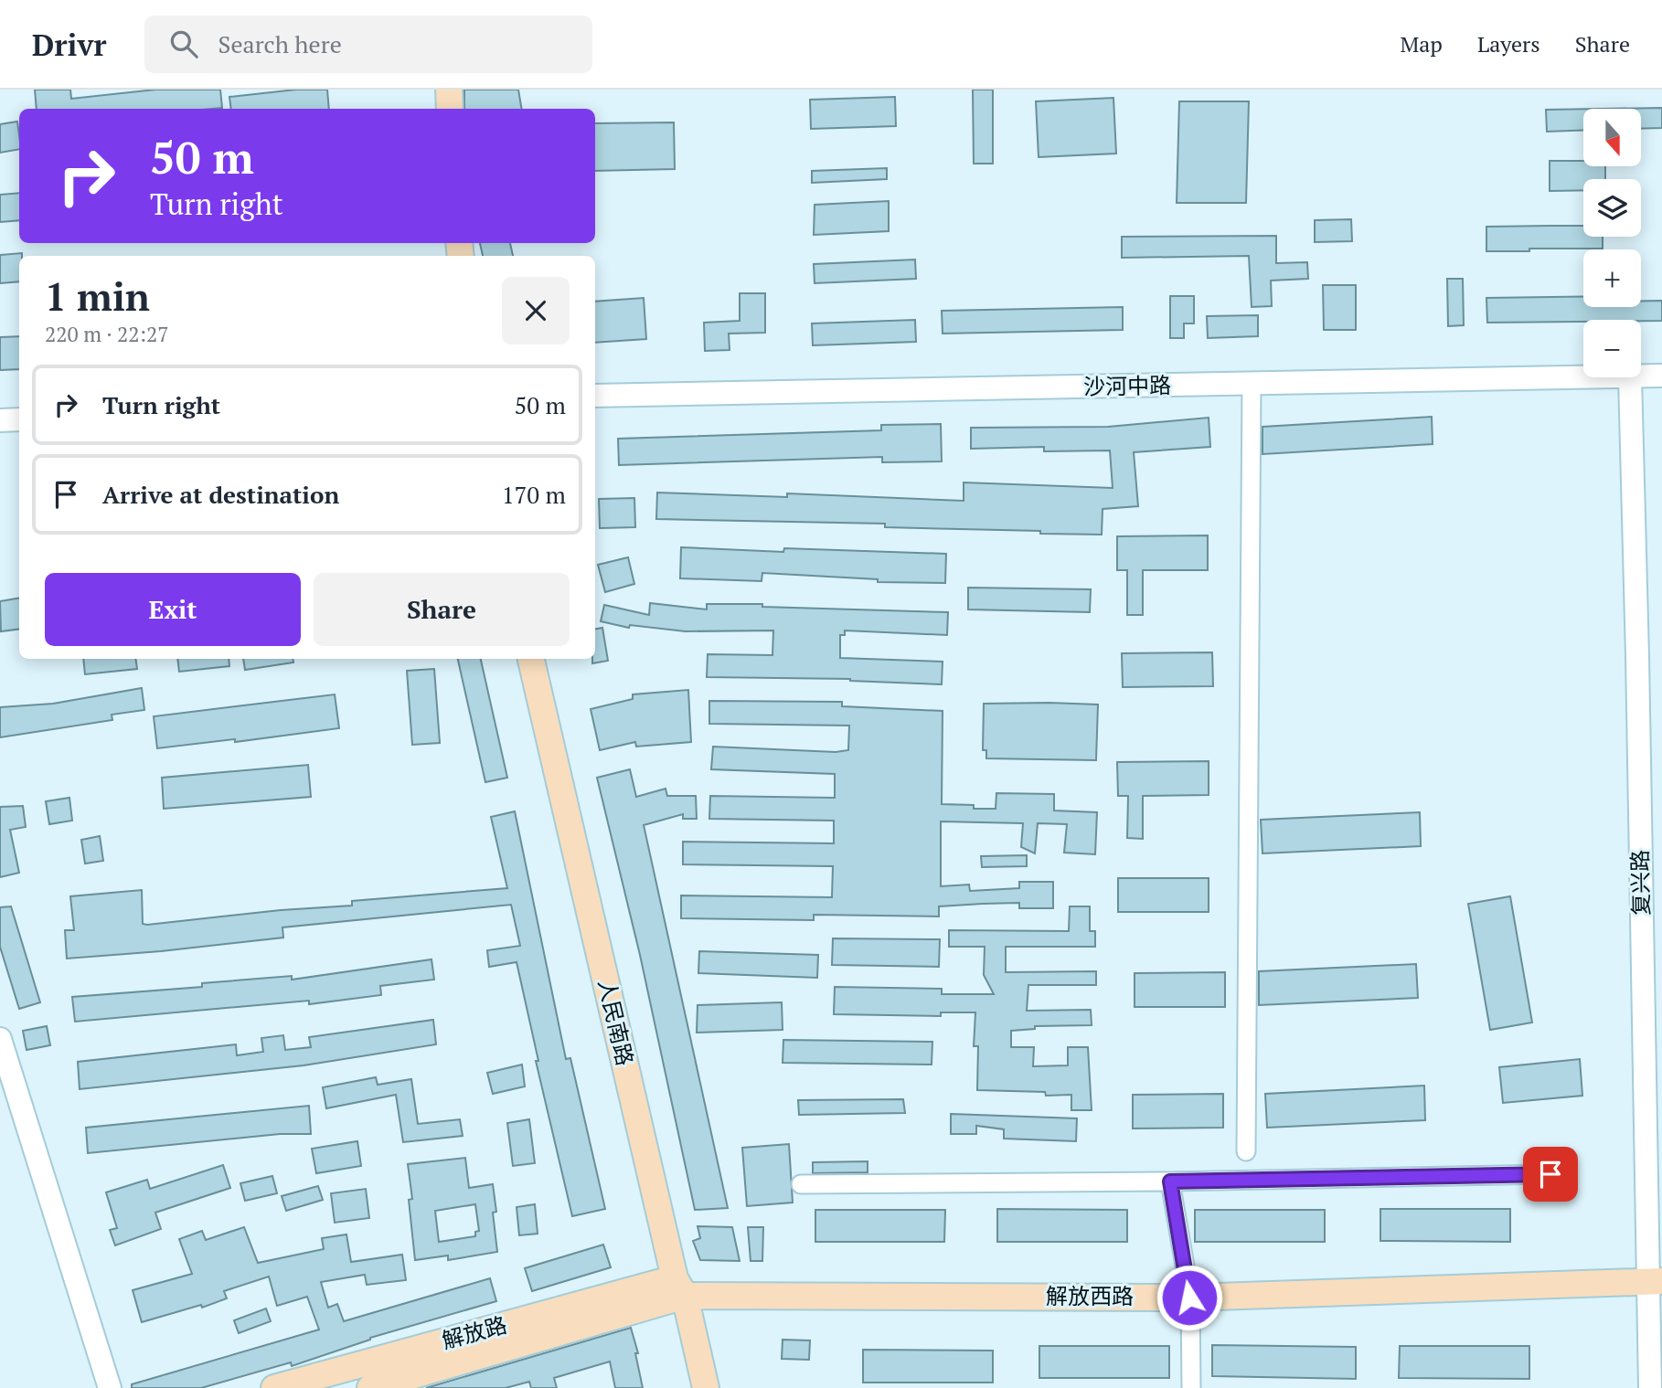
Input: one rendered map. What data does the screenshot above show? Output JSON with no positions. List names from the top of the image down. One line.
{"streets":{"main road":["人民南路","解放西路","解放路"],"street":["沙河中路","复兴路"]},"crossings":[["沙河中路","复兴路"],["复兴路","解放西路"],["人民南路","解放西路"],["人民南路","解放路"],["解放西路","解放路"]],"north":"bottom","page":{"header":"Drivr","search":"Search here","nav":["Map","Layers","Share"],"map_buttons":["+","−"],"turn":["50 m","Turn right"],"heading":["1 min","220 m · 22:27"],"list":[{"name":"Turn right","value":"50 m"},{"name":"Arrive at destination","value":"170 m"}],"buttons":["Exit","Share"]}}
